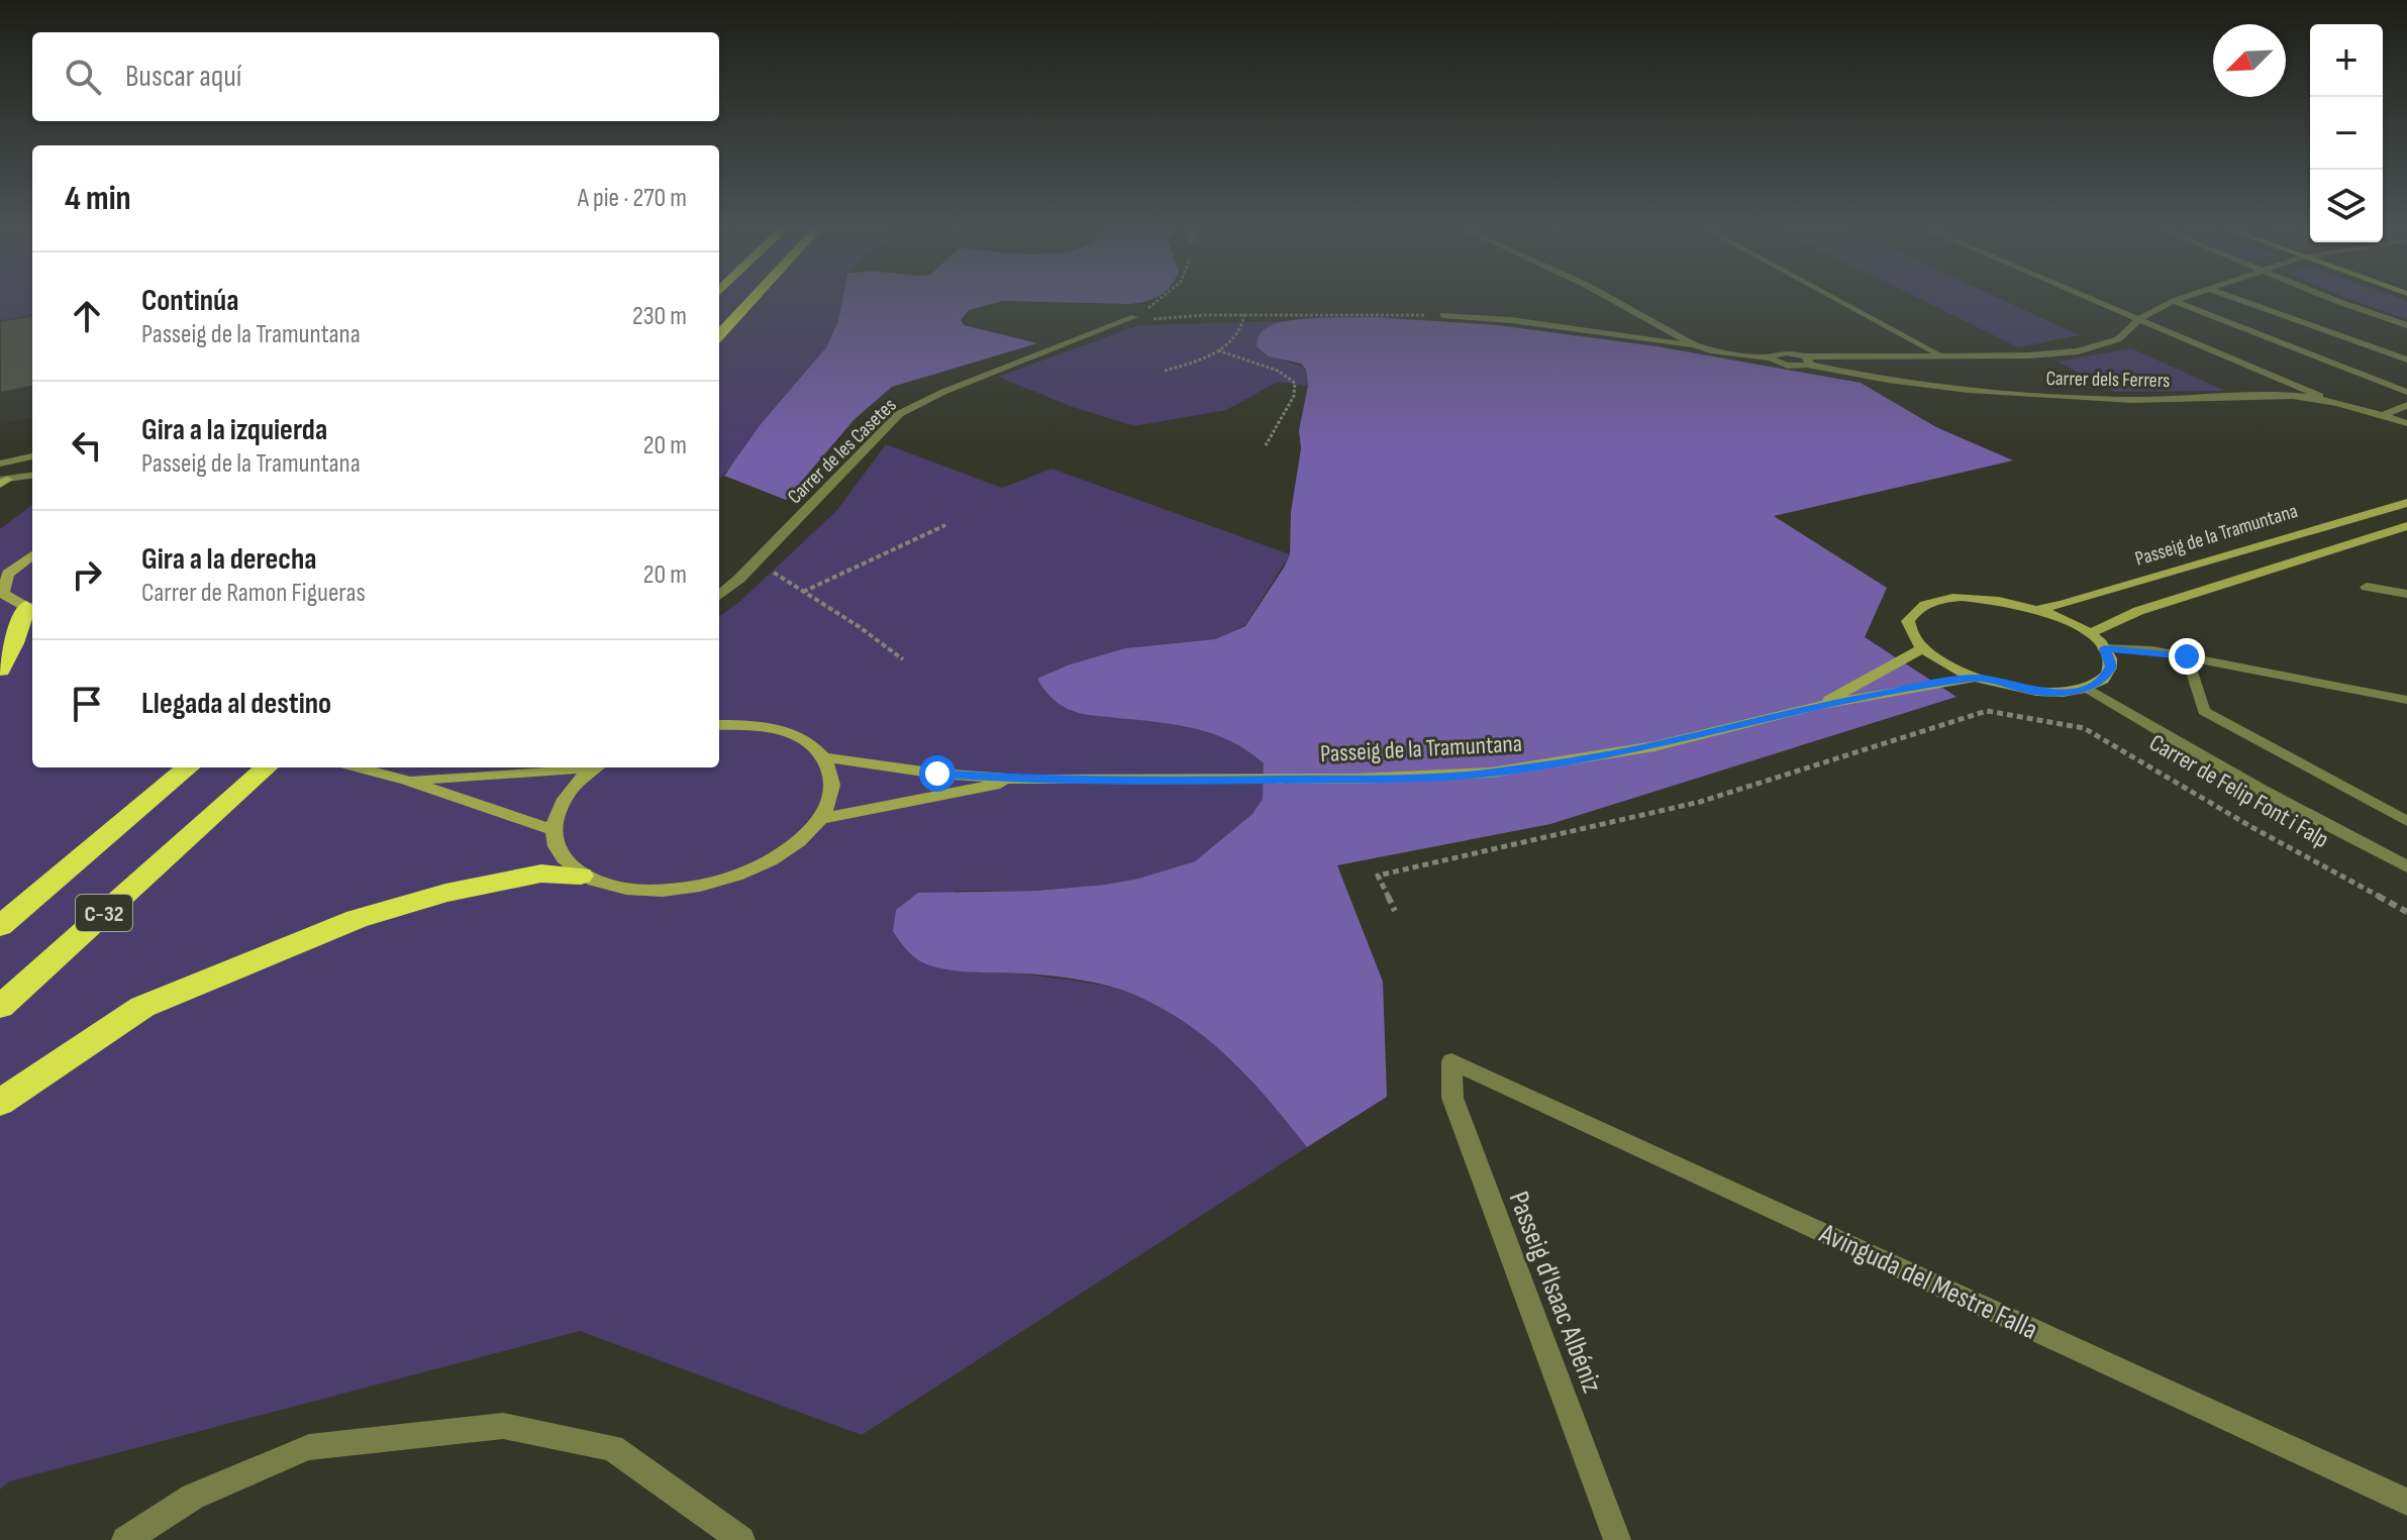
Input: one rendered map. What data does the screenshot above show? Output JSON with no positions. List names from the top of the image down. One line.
{"streets":{"highway":["C-32"],"street":["Carrer dels Ferrers","Carrer de les Casetes","Passeig de la Tramuntana","Carrer de Felip Font i Falp","Avinguda del Mestre Falla","Passeig d'Isaac Albéniz"]},"crossings":[["Passeig de la Tramuntana","Carrer de Felip Font i Falp"],["Avinguda del Mestre Falla","Passeig d'Isaac Albéniz"]],"north":"bottom left","page":{"map_buttons":["+","−"],"search":"Buscar aquí","heading":["4 min","A pie · 270 m"],"list":[["Continúa","Passeig de la Tramuntana","230 m"],["Gira a la izquierda","Passeig de la Tramuntana","20 m"],["Gira a la derecha","Carrer de Ramon Figueras","20 m"],"Llegada al destino"]}}
